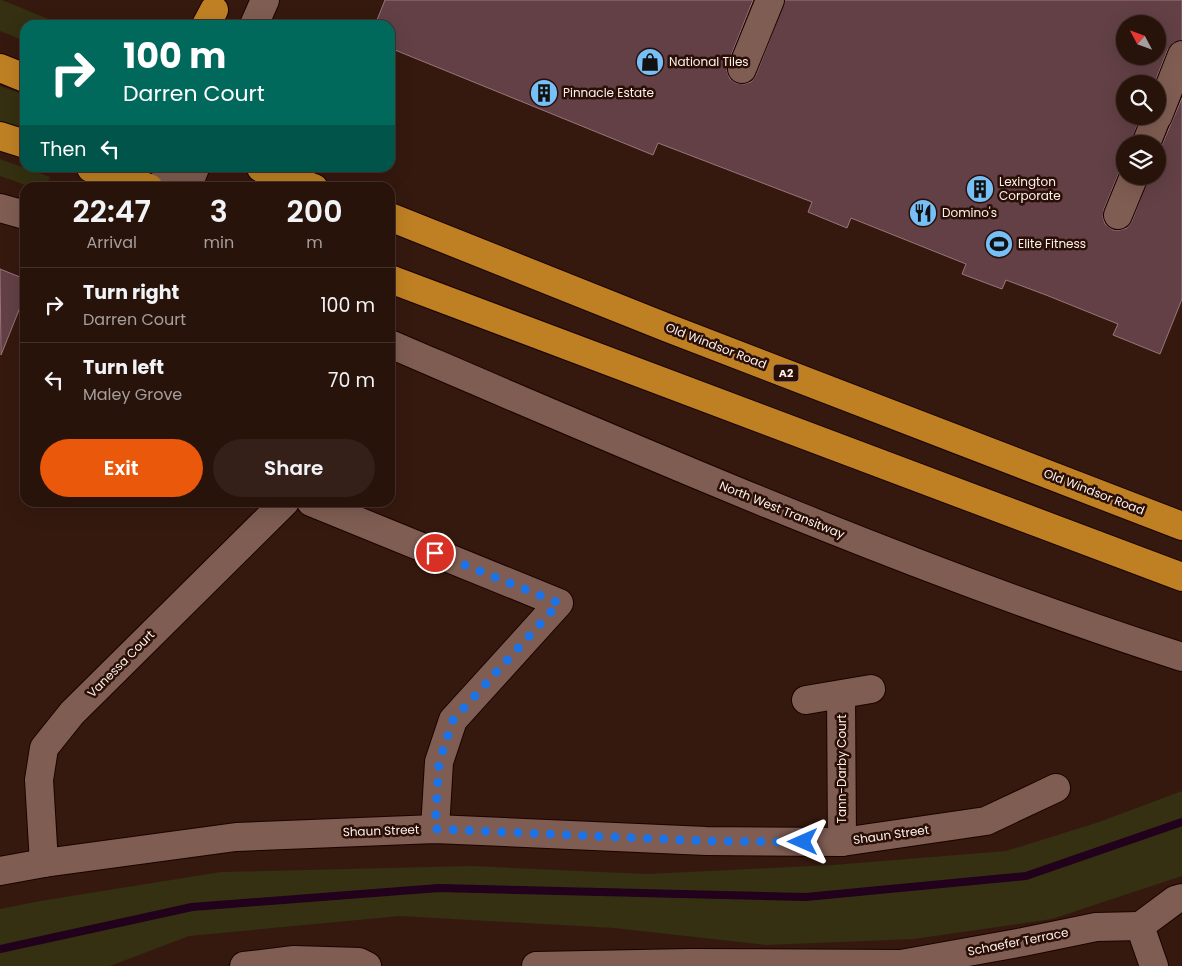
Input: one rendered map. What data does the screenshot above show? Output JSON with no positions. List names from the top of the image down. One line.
{"streets":{"highway":["Old Windsor Road","A2"],"street":["North West Transitway","Vanessa Court","Tann-Darby Court","Shaun Street","Schaefer Terrace"]},"crossings":[["Vanessa Court","Shaun Street"],["Tann-Darby Court","Shaun Street"]],"places":{"shop":["National Tiles"],"building":["Pinnacle Estate","Lexington Corporate"],"restaurant":["Domino's"],"sports":["Elite Fitness"]},"north":"top left","page":{"turn":["100 m","Darren Court"],"then":"Then","eta":["22:47","Arrival","3","min","200","m"],"list":[{"name":"Turn right","note":"Darren Court","value":"100 m"},{"name":"Turn left","note":"Maley Grove","value":"70 m"}],"buttons":["Exit","Share"]}}
